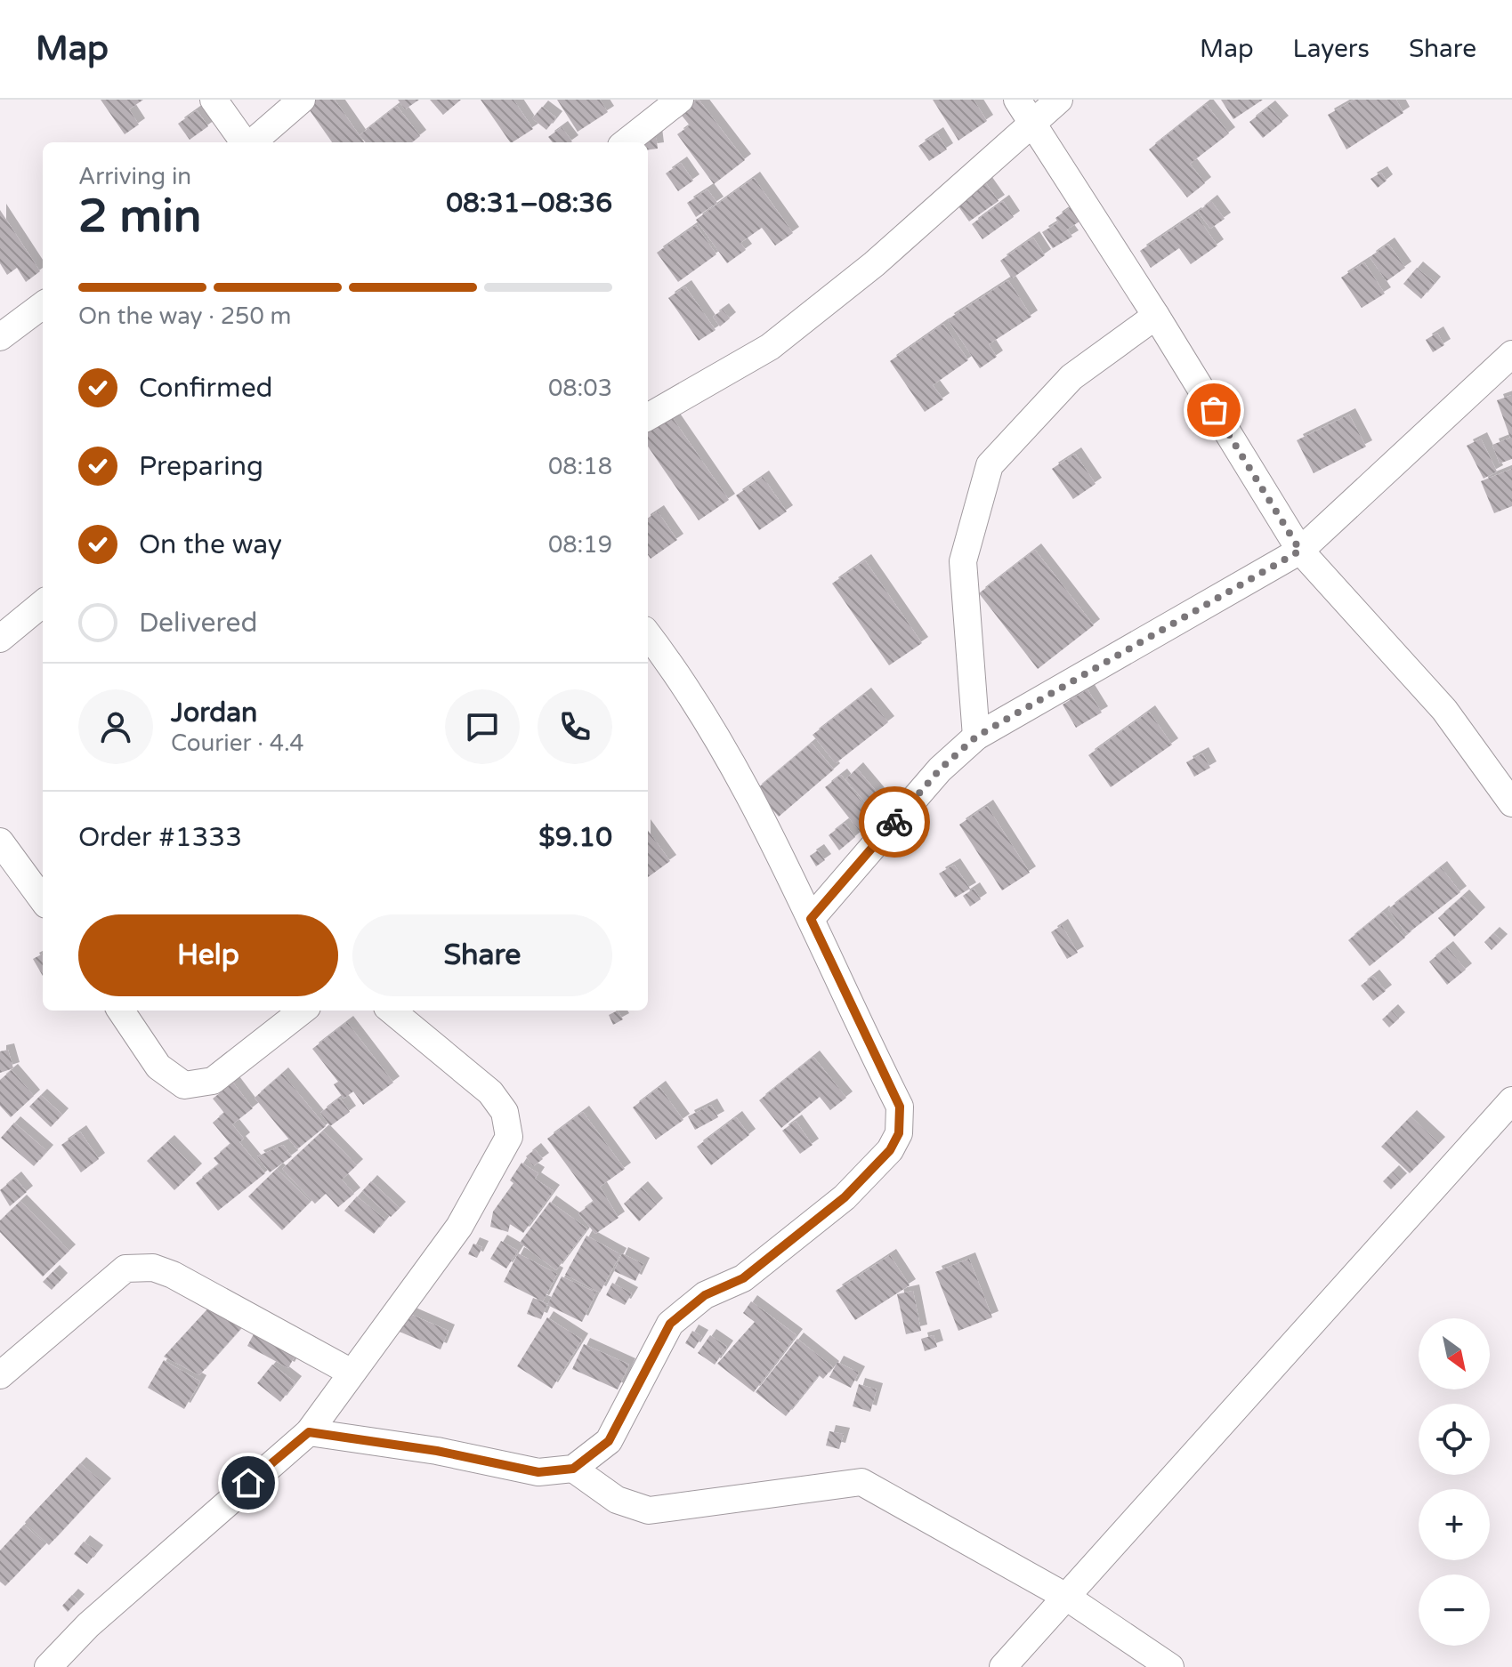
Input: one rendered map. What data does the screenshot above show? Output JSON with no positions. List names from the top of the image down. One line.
{"north":"bottom right","page":{"header":"Map","nav":["Map","Layers","Share"],"heading":["2 min","Arriving in","08:31–08:36"],"panel":["Jordan","Courier · 4.4","Order #1333","$9.10"],"bar":"On the way · 250 m","list":[["Confirmed","08:03"],["Preparing","08:18"],["On the way","08:19"],"Delivered"],"buttons":["Help","Share"],"map_buttons":["+","−"]}}
